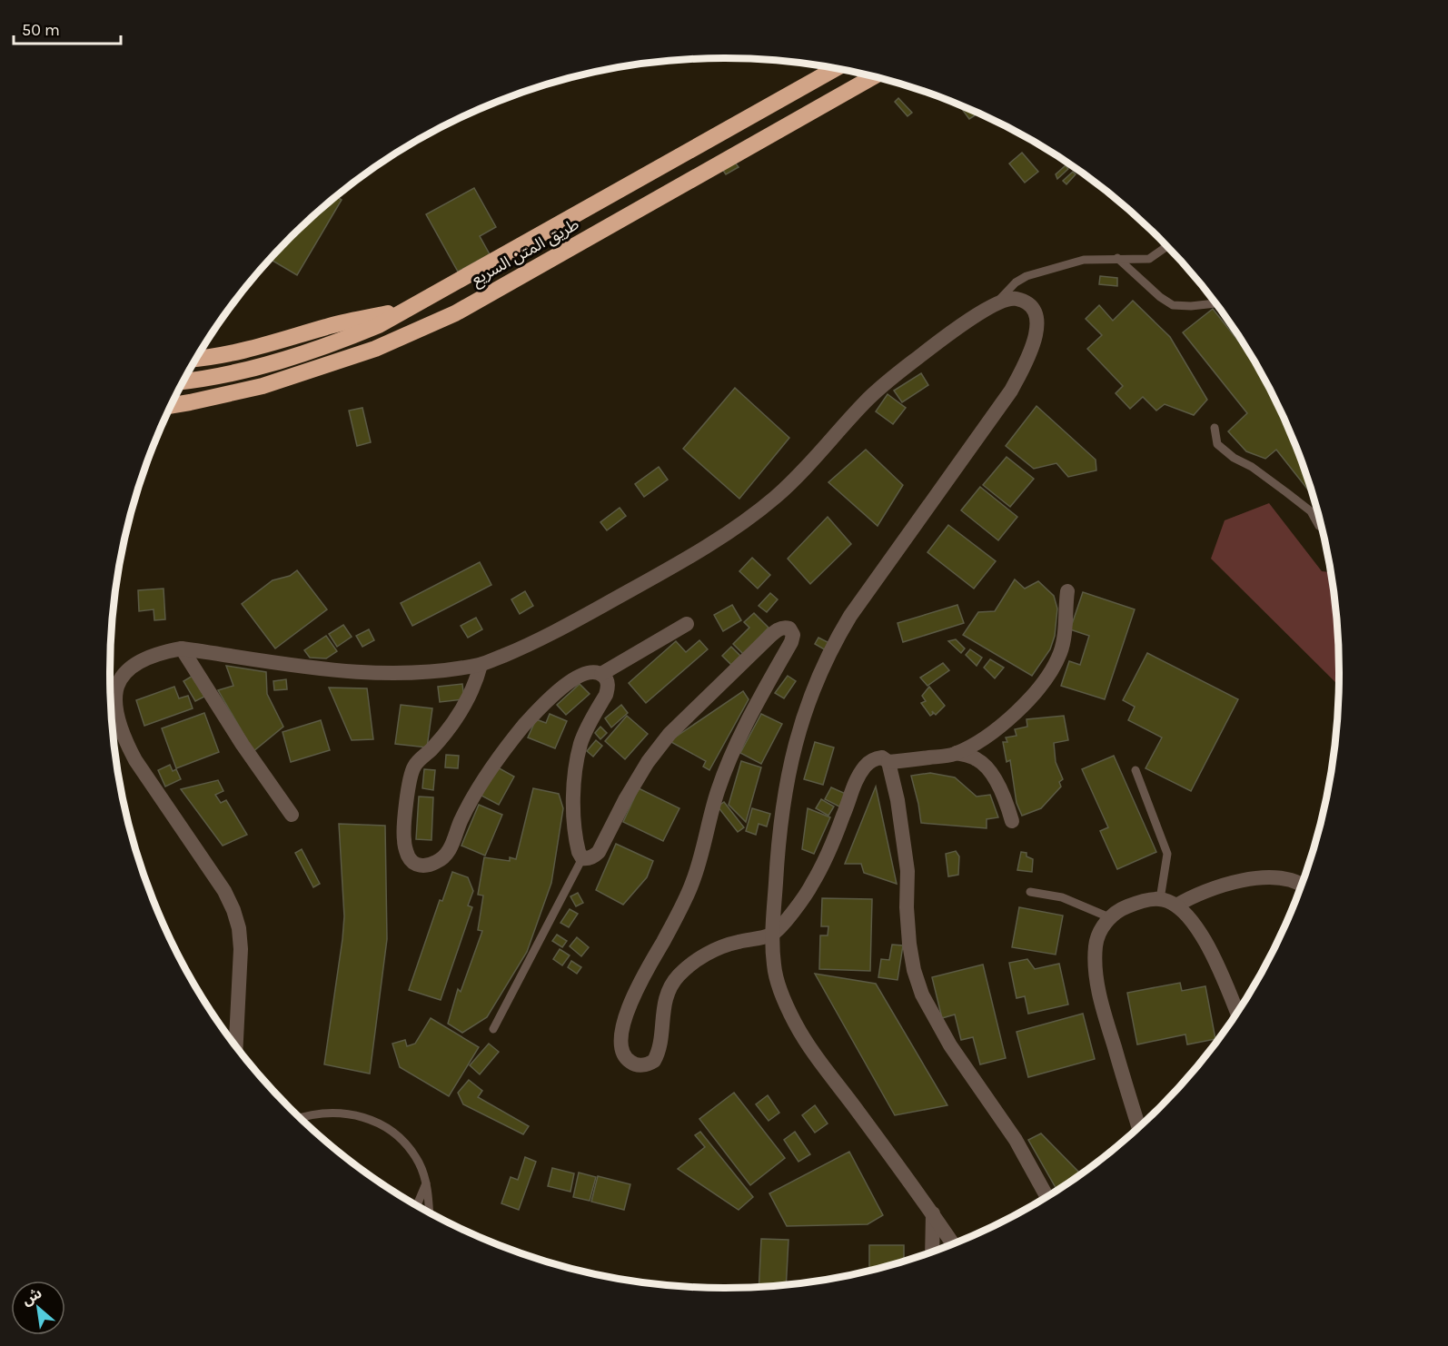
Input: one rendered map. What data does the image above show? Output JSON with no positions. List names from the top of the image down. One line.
{"streets":{"highway":["طريق المتن السريع"]},"scale_bar":"50 m","north":"top left"}
